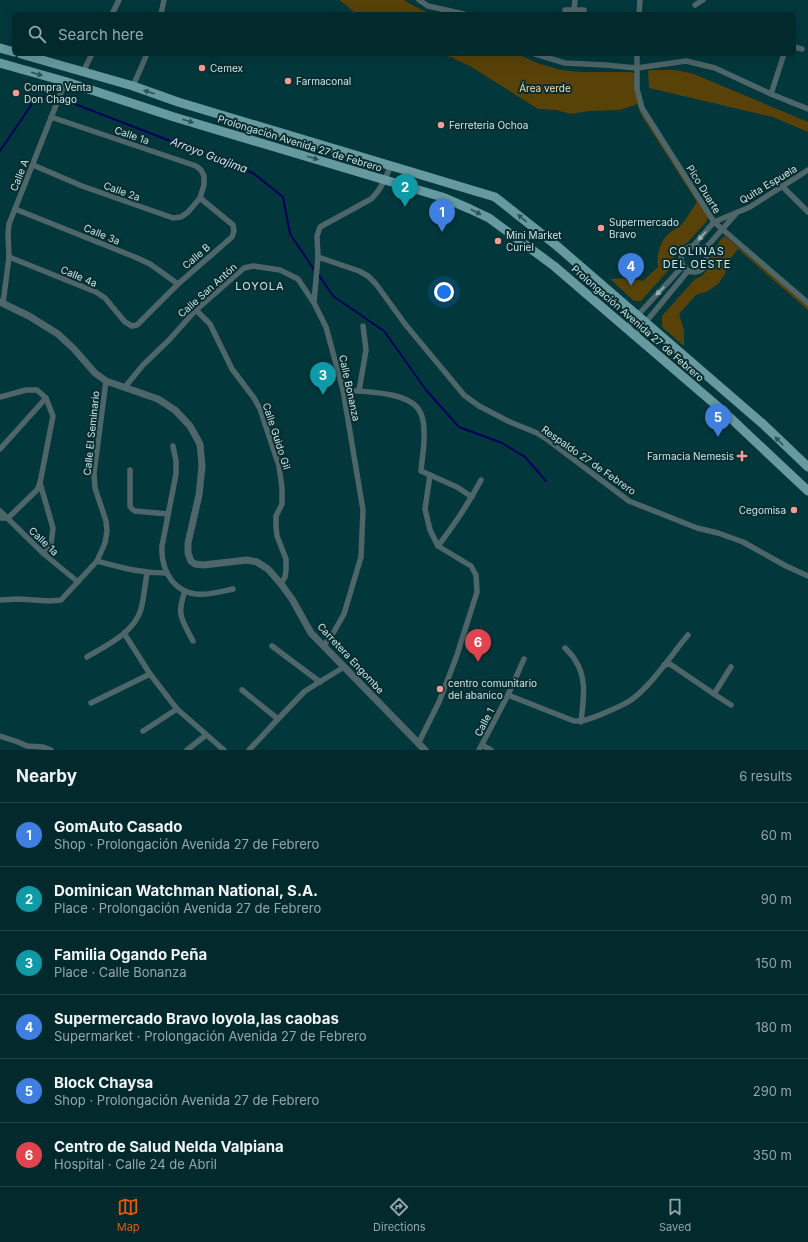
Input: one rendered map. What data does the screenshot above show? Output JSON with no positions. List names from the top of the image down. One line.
{"streets":{"main road":["Prolongación Avenida 27 de Febrero"],"street":["Calle 1a","Calle A","Quita Espuela","Pico Duarte","Calle 2a","Calle 3a","Calle B","Calle 4a","Calle San Antón","Calle Bonanza","Calle El Seminario","Calle Guido Gil","Respaldo 27 de Febrero","Carretera Engombe","Calle 1"]},"crossings":[["Calle 1a","Calle A"],["Calle 1a","Calle 2a"],["Calle 1a","Calle B"],["Calle 1a","Calle El Seminario"],["Prolongación Avenida 27 de Febrero","Calle A"],["Prolongación Avenida 27 de Febrero","Calle Bonanza"],["Calle A","Calle 2a"],["Calle A","Calle 3a"],["Calle A","Calle 4a"],["Calle A","Carretera Engombe"],["Calle 2a","Calle B"],["Calle 3a","Calle B"],["Calle B","Calle 4a"],["Calle San Antón","Calle Bonanza"],["Calle San Antón","Calle Guido Gil"],["Calle San Antón","Carretera Engombe"],["Calle Bonanza","Respaldo 27 de Febrero"],["Calle Bonanza","Carretera Engombe"],["Calle El Seminario","Carretera Engombe"],["Calle Guido Gil","Carretera Engombe"]],"districts":["COLINAS DEL OESTE","LOYOLA"],"water":["Arroyo Guajima"],"parks":["Área verde"],"places":{"other":["Cemex","Farmaconal","Compra Venta Don Chago","Ferreteria Ochoa","Supermercado Bravo","Mini Market Curiel","Cegomisa","centro comunitario del abanico"],"health":["Farmacia Nemesis"]},"page":{"search":"Search here","pins":["2","1","4","3","5","6"],"heading":["Nearby","6 results"],"list":[{"mark":"1","name":"GomAuto Casado","note":"Shop · Prolongación Avenida 27 de Febrero","value":"60 m"},{"mark":"2","name":"Dominican Watchman National, S.A.","note":"Place · Prolongación Avenida 27 de Febrero","value":"90 m"},{"mark":"3","name":"Familia Ogando Peña","note":"Place · Calle Bonanza","value":"150 m"},{"mark":"4","name":"Supermercado Bravo loyola,las caobas","note":"Supermarket · Prolongación Avenida 27 de Febrero","value":"180 m"},{"mark":"5","name":"Block Chaysa","note":"Shop · Prolongación Avenida 27 de Febrero","value":"290 m"},{"mark":"6","name":"Centro de Salud Nelda Valpiana","note":"Hospital · Calle 24 de Abril","value":"350 m"}],"nav":["Map","Directions","Saved"]}}
